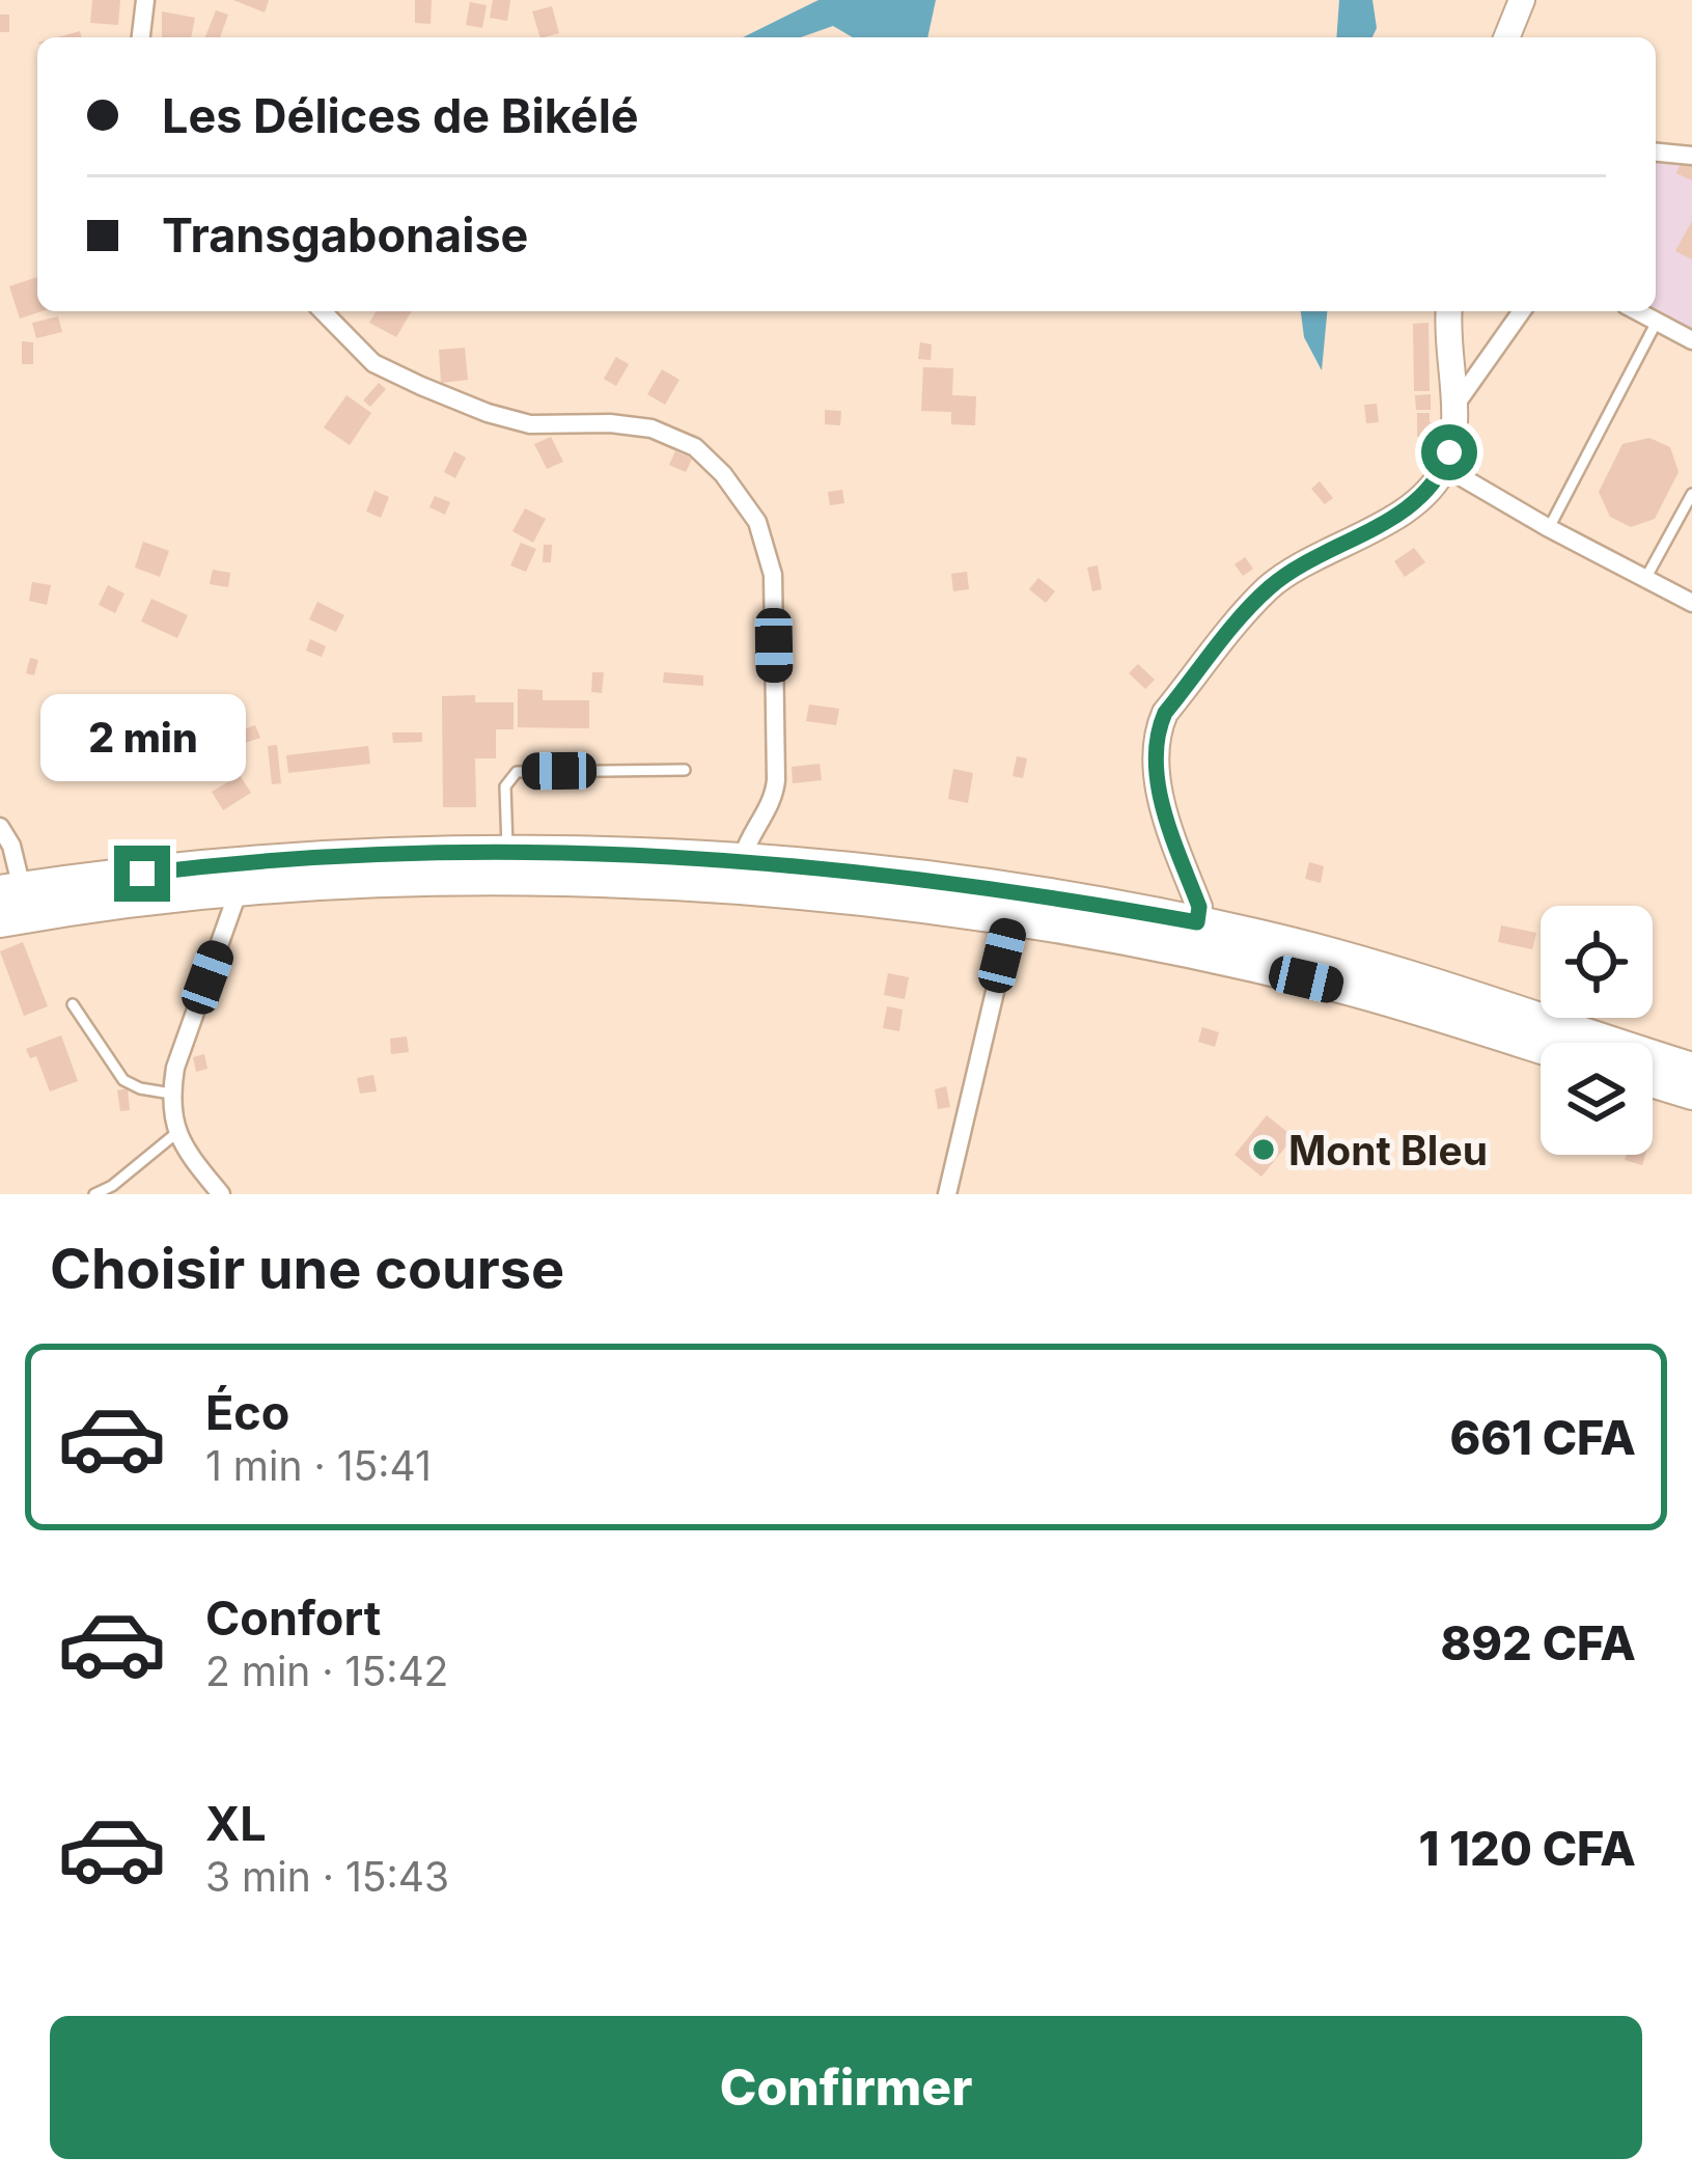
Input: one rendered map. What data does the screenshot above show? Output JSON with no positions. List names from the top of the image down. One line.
{"places":["Mont Bleu"],"page":{"banner":["Les Délices de Bikélé","Transgabonaise"],"bubble":"2 min","heading":"Choisir une course","list":[{"name":"Éco","note":"1 min · 15:41","value":"661 CFA"},{"name":"Confort","note":"2 min · 15:42","value":"892 CFA"},{"name":"XL","note":"3 min · 15:43","value":"1 120 CFA"}],"buttons":"Confirmer"}}
